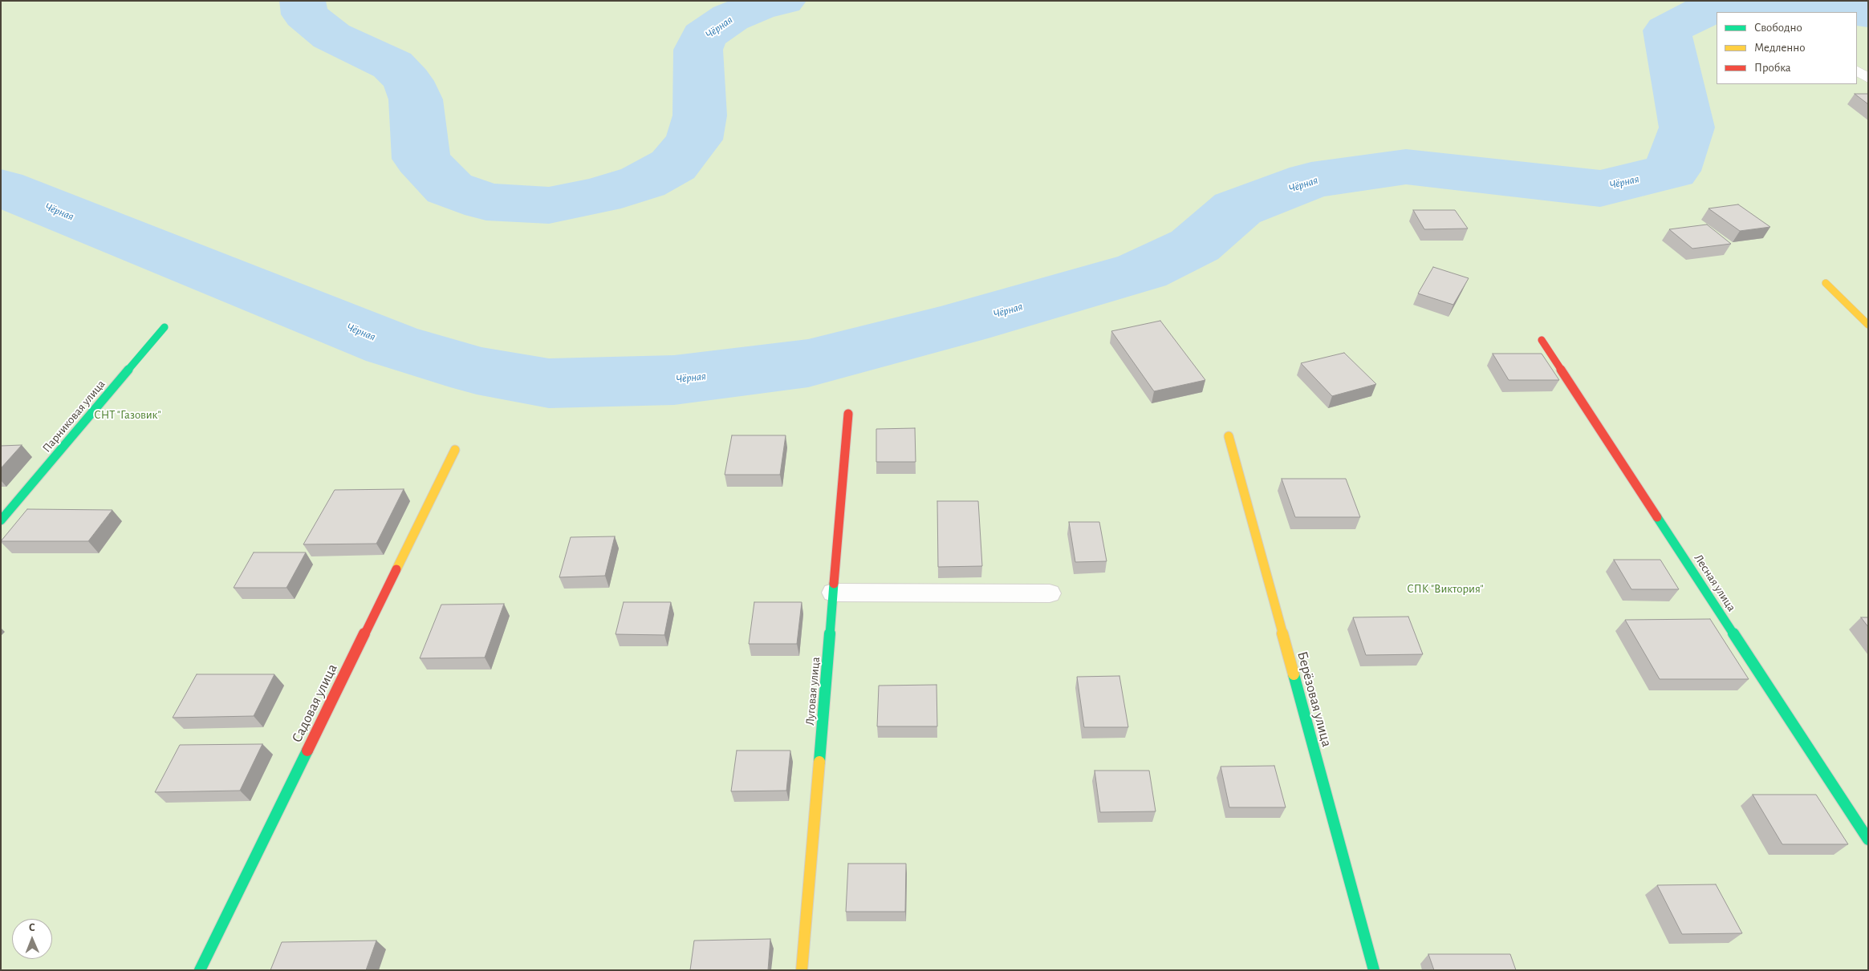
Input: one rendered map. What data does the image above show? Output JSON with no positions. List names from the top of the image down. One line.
{"streets":{"street":["Парниковая улица","Лесная улица","Луговая улица","Берёзовая улица","Садовая улица"]},"water":["Чёрная"],"parks":["СНТ \"Газовик\"","СПК \"Виктория\""],"legend":["Свободно","Медленно","Пробка"],"north":"top"}
